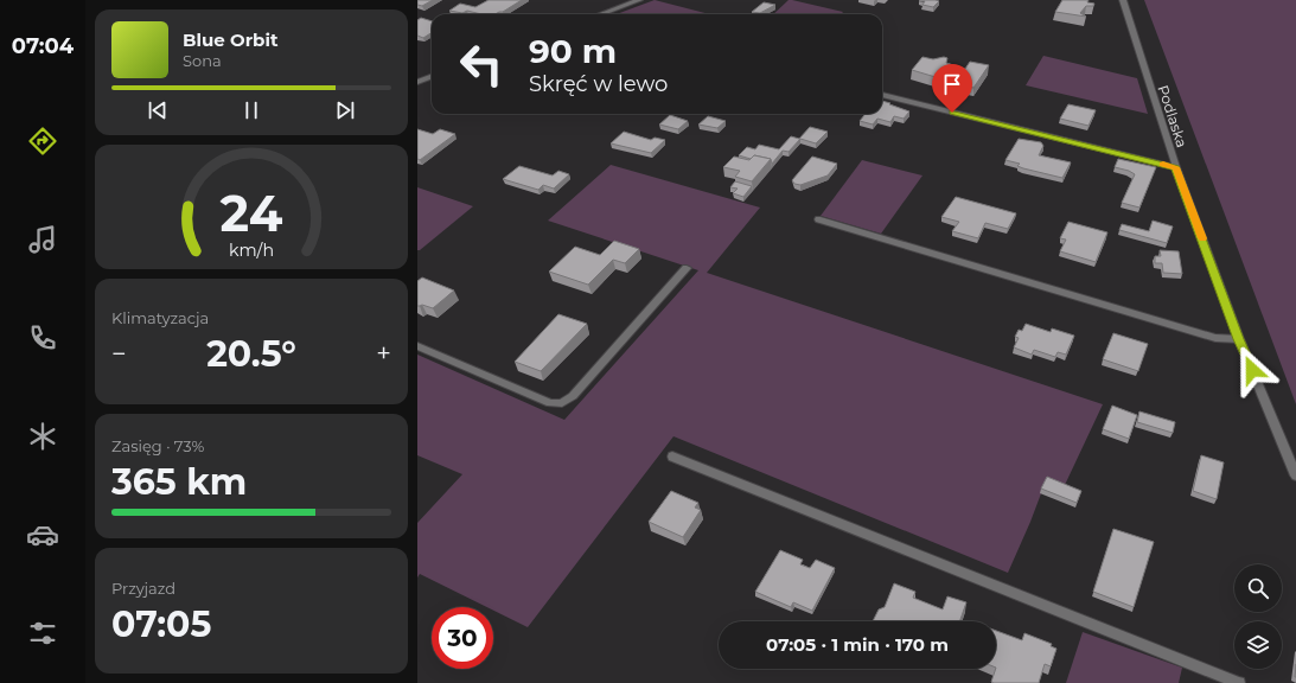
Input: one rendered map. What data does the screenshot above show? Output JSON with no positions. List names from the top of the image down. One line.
{"streets":{"street":["Podlaska"]},"page":{"tabs":"07:04","turn":["90 m","Skręć w lewo"],"song":["Blue Orbit","Sona"],"tile":["Klimatyzacja",["Zasięg · 73%","365 km"],["Przyjazd","07:05"]],"heat":["−","20.5°","+"],"limit":"30","trip":"07:05 · 1 min · 170 m","gauge":["24","km/h"]}}
